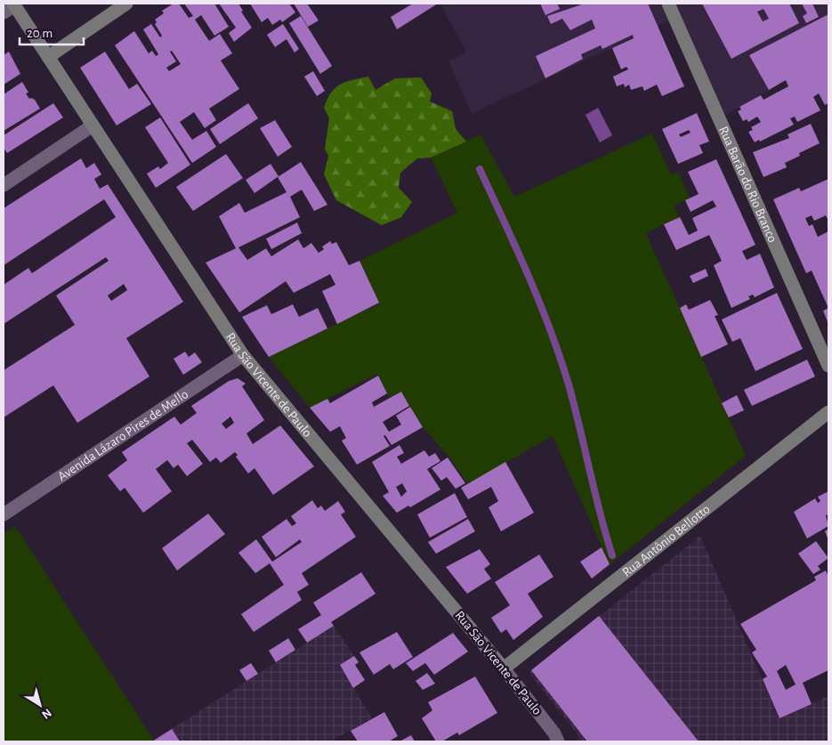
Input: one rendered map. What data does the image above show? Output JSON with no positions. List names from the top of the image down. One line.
{"streets":{"street":["Rua Barão do Rio Branco","Rua São Vicente de Paulo","Avenida Lázaro Pires de Mello","Rua Antônio Bellotto"]},"crossings":[["Rua São Vicente de Paulo","Avenida Lázaro Pires de Mello"],["Rua São Vicente de Paulo","Rua Antônio Bellotto"]],"scale_bar":"20 m","north":"bottom right"}
